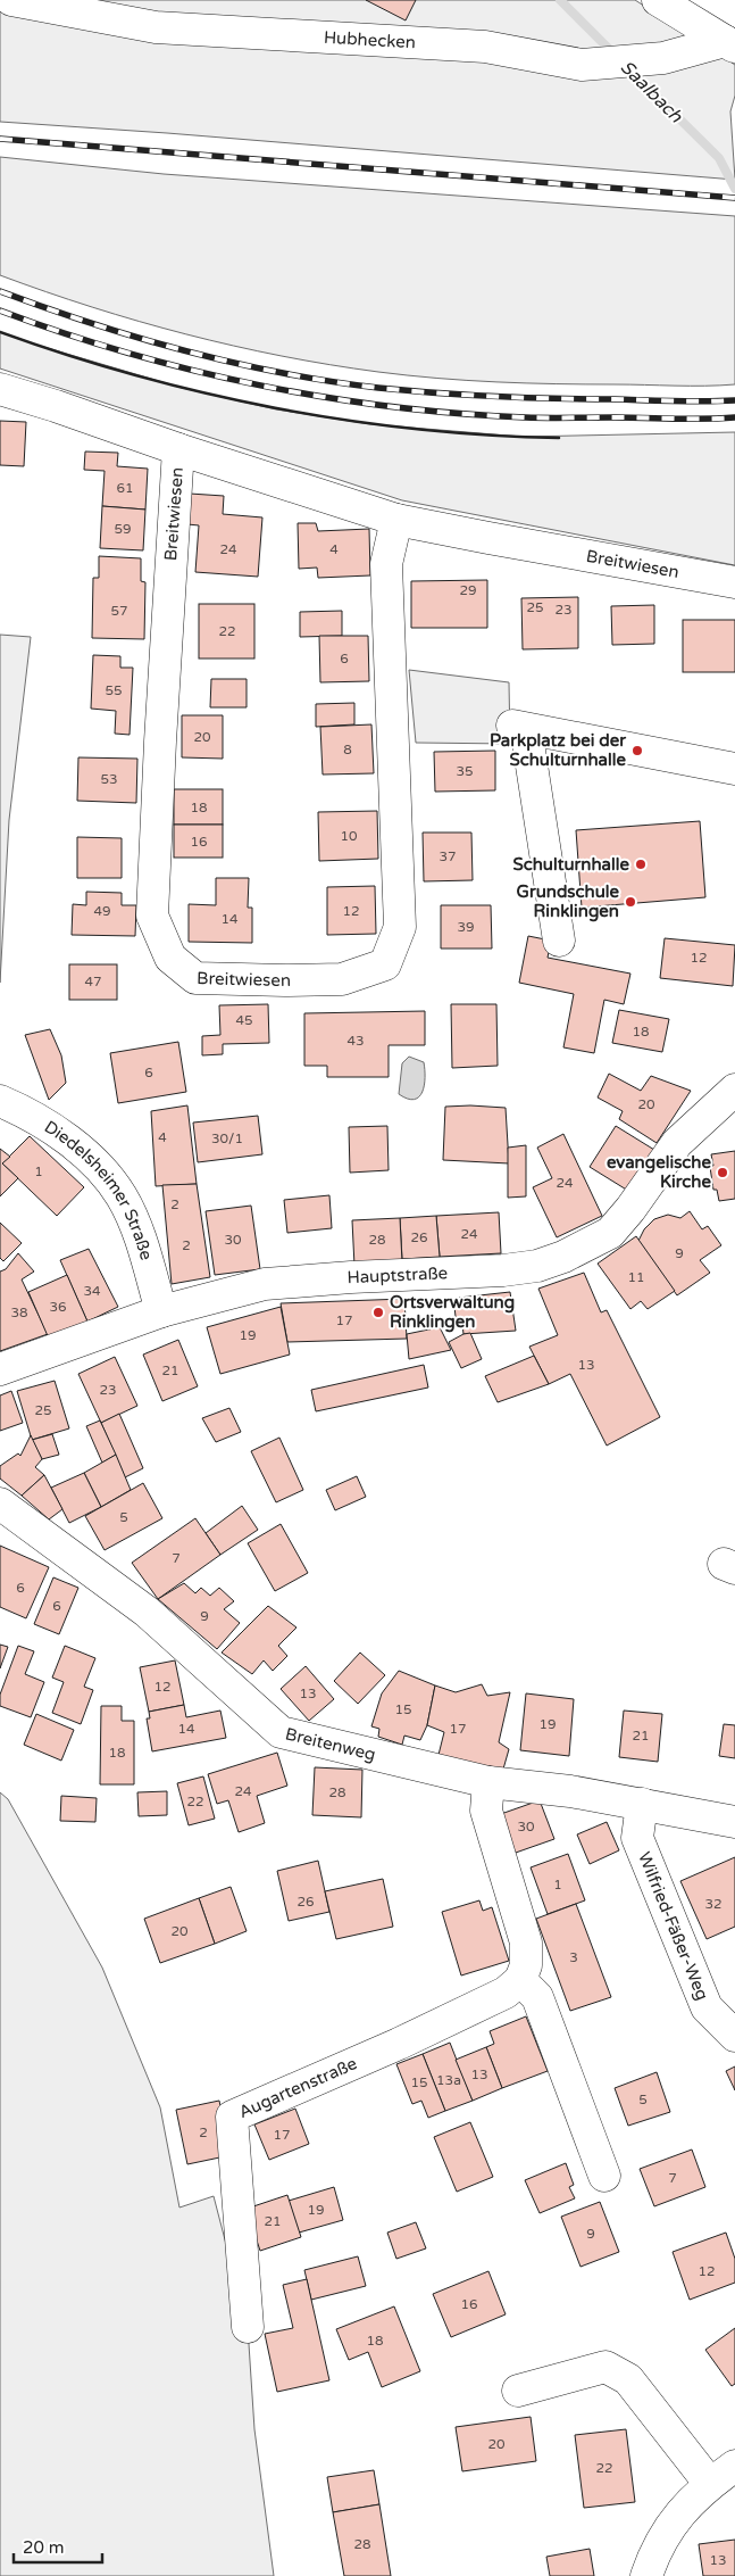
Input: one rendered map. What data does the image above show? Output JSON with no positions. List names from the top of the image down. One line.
{"streets":{"street":["Hubhecken","Breitwiesen","Diedelsheimer Straße","Hauptstraße","Breitenweg","Wilfried-Fäßer-Weg","Augartenstraße"]},"crossings":[["Diedelsheimer Straße","Hauptstraße"],["Breitenweg","Wilfried-Fäßer-Weg"]],"water":["Saalbach"],"places":["Parkplatz bei der Schulturnhalle","Schulturnhalle","Grundschule Rinklingen","evangelische Kirche","Ortsverwaltung Rinklingen"],"house_numbers":["61","59","24","4","29","25","23","57","22","6","55","20","8","35","53","18","10","16","37","49","12","14","39","12","47","45","18","43","6","20","4","30/1","1","24","2","24","26","30","28","2","9","11","34","36","38","17","19","13","21","23","25","5","7","6","6","9","12","13","15","19","14","17","21","18","24","28","22","30","1","26","32","20","3","13","13a","15","5","2","17","7","19","21","9","12","16","18","20","22","28","13"],"scale_bar":"20 m"}
